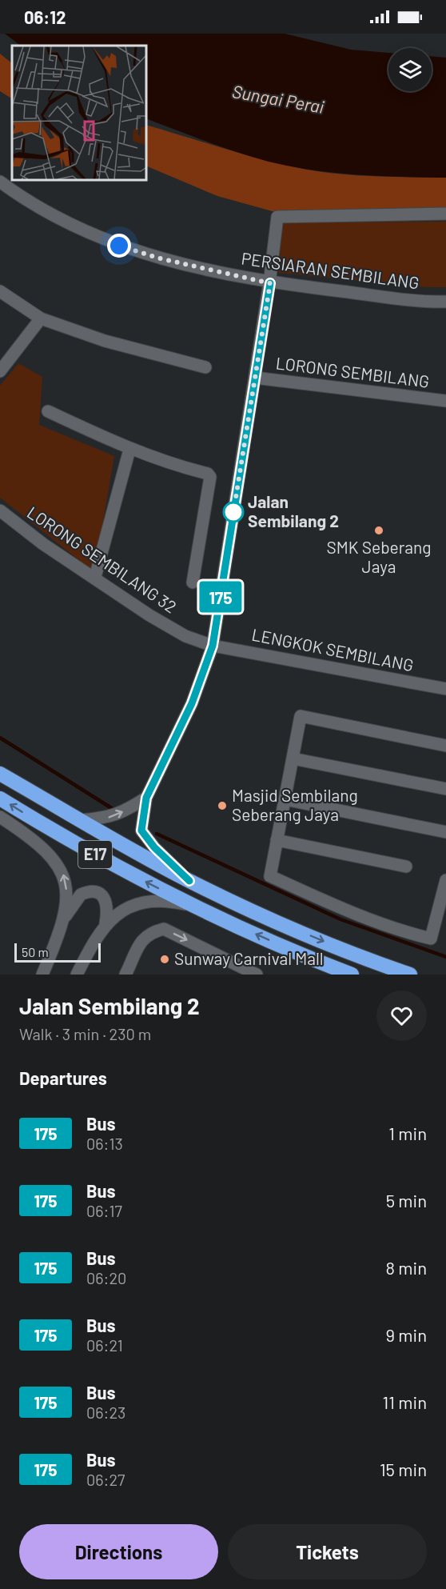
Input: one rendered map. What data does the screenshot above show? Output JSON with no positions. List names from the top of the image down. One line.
{"streets":{"highway":["E17"],"street":["PERSIARAN SEMBILANG","LORONG SEMBILANG","LORONG SEMBILANG 32","LENGKOK SEMBILANG"]},"crossings":[["LORONG SEMBILANG 32","LENGKOK SEMBILANG"]],"water":["Sungai Perai"],"places":["Jalan Sembilang 2","SMK Seberang Jaya","Masjid Sembilang Seberang Jaya","Sunway Carnival Mall"],"lines":["bus line 175"],"scale_bar":"50 m","page":{"status":"06:12","on_map":"175","scale":"50 m","heading":[["Jalan Sembilang 2","Walk · 3 min · 230 m"],"Departures"],"list":[{"mark":"175","name":"Bus","note":"06:13","value":"1 min"},{"mark":"175","name":"Bus","note":"06:17","value":"5 min"},{"mark":"175","name":"Bus","note":"06:20","value":"8 min"},{"mark":"175","name":"Bus","note":"06:21","value":"9 min"},{"mark":"175","name":"Bus","note":"06:23","value":"11 min"},{"mark":"175","name":"Bus","note":"06:27","value":"15 min"}],"buttons":["Directions","Tickets"]}}
